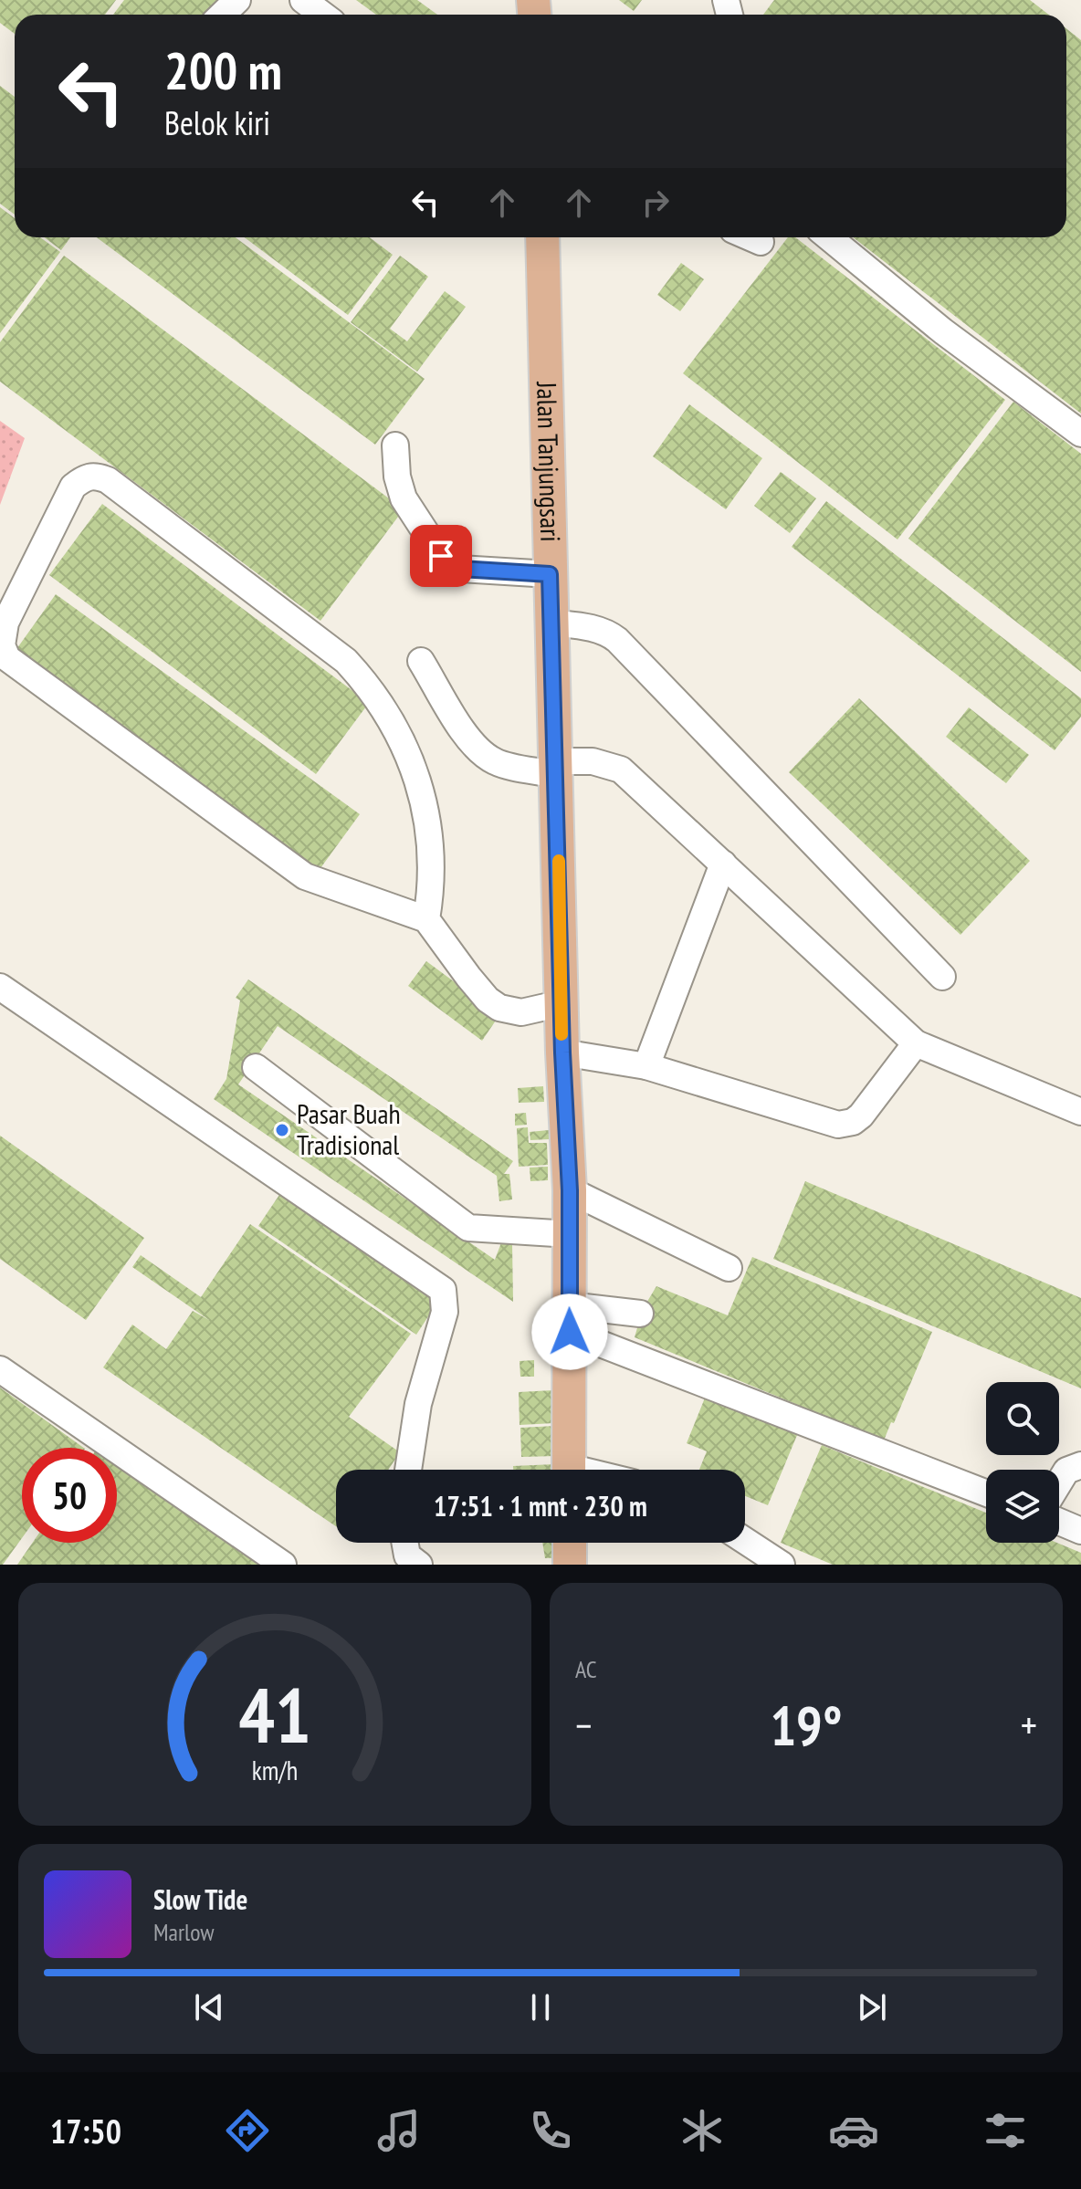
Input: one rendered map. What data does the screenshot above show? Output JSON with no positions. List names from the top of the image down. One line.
{"streets":{"main road":["Jalan Tanjungsari"]},"places":["Pasar Buah Tradisional"],"page":{"turn":["200 m","Belok kiri"],"limit":"50","trip":"17:51 · 1 mnt · 230 m","tile":"AC","heat":["−","19°","+"],"song":["Slow Tide","Marlow"],"tabs":"17:50","gauge":["41","km/h"]}}
